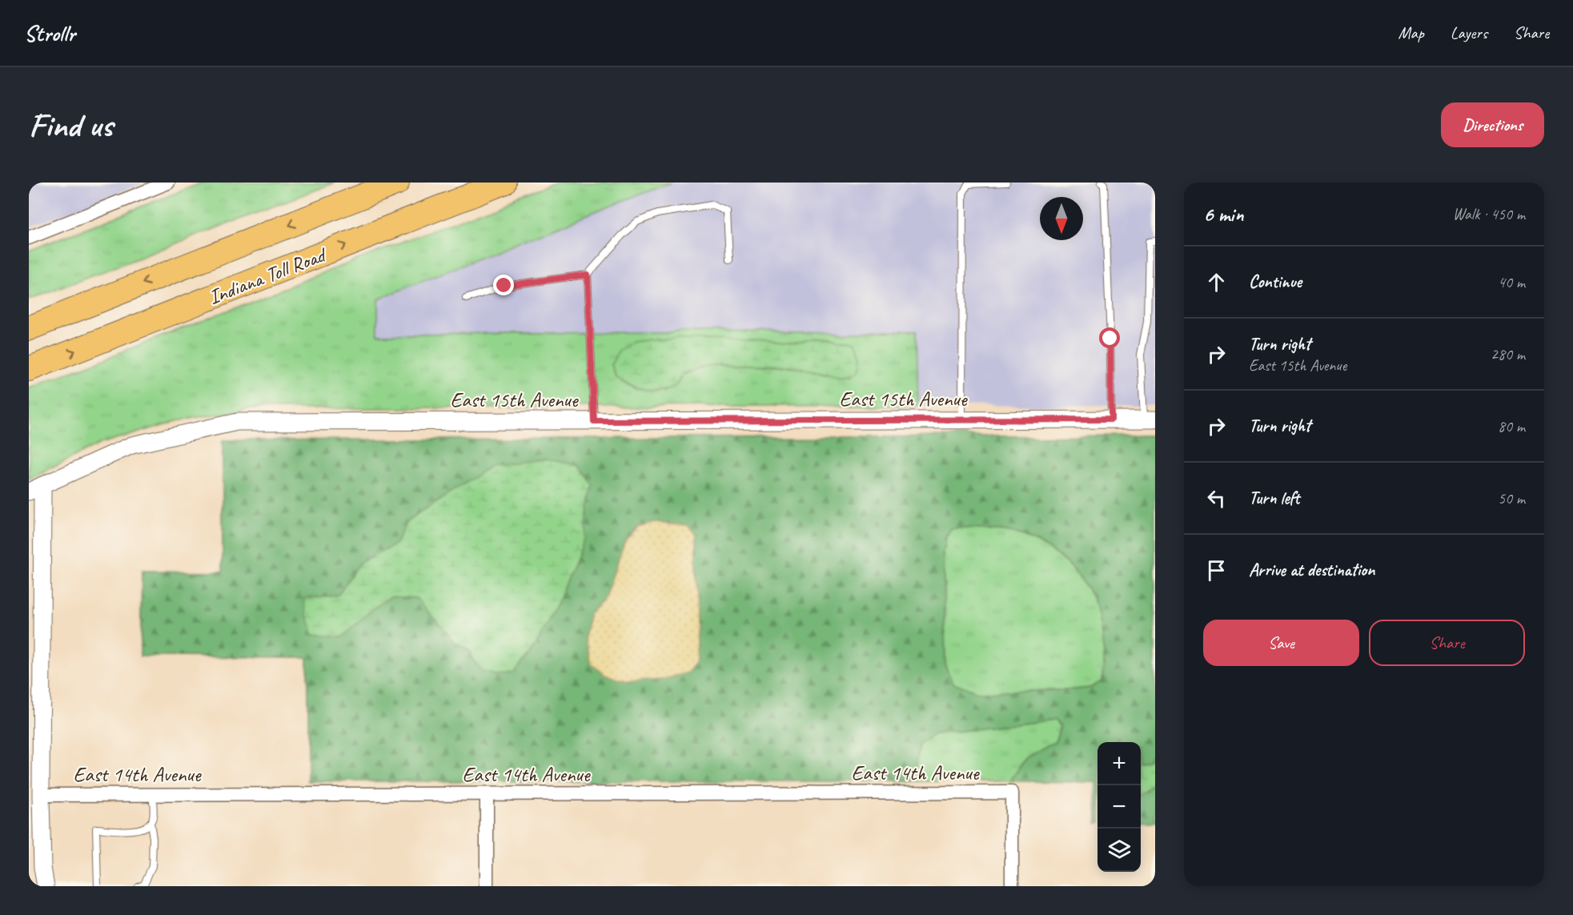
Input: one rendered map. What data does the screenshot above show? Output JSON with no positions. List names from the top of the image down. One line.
{"streets":{"highway":["Indiana Toll Road"],"street":["East 15th Avenue","East 14th Avenue"]},"north":"bottom","page":{"header":"Strollr","nav":["Map","Layers","Share"],"buttons":["Directions",["Save","Share"]],"title":"Find us","heading":["6 min","Walk · 450 m"],"list":[["Continue","40 m"],["Turn right","East 15th Avenue","280 m"],["Turn right","80 m"],["Turn left","50 m"],"Arrive at destination"],"map_buttons":["+","−"]}}
